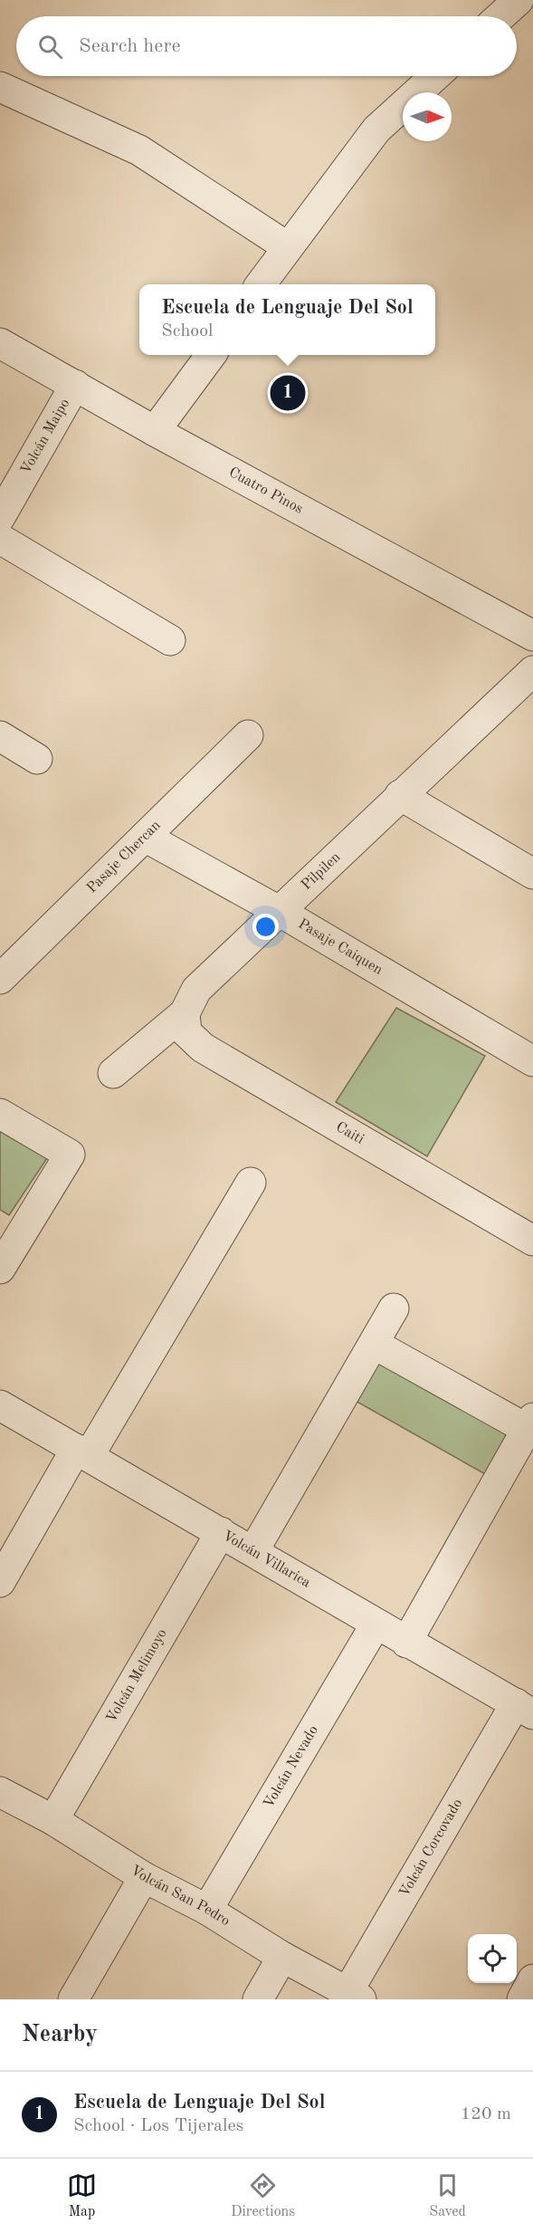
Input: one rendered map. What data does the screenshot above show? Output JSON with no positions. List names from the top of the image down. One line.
{"streets":{"street":["Volcán Maipo","Cuatro Pinos","Pasaje Chercan","Pilpilen","Pasaje Caiquen","Caiti","Volcán Villarica","Volcán Melimoyo","Volcán Nevado","Volcán Corcovado","Volcán San Pedro"]},"crossings":[["Volcán Maipo","Cuatro Pinos"],["Pasaje Chercan","Pasaje Caiquen"],["Pilpilen","Pasaje Caiquen"],["Pilpilen","Caiti"],["Volcán Villarica","Volcán Melimoyo"],["Volcán Villarica","Volcán Nevado"],["Volcán Villarica","Volcán Corcovado"],["Volcán Melimoyo","Volcán San Pedro"],["Volcán Nevado","Volcán San Pedro"],["Volcán Corcovado","Volcán San Pedro"]],"north":"right","page":{"search":"Search here","popup":["Escuela de Lenguaje Del Sol","School"],"pins":"1","heading":"Nearby","list":[{"mark":"1","name":"Escuela de Lenguaje Del Sol","note":"School · Los Tijerales","value":"120 m"}],"nav":["Map","Directions","Saved"]}}
